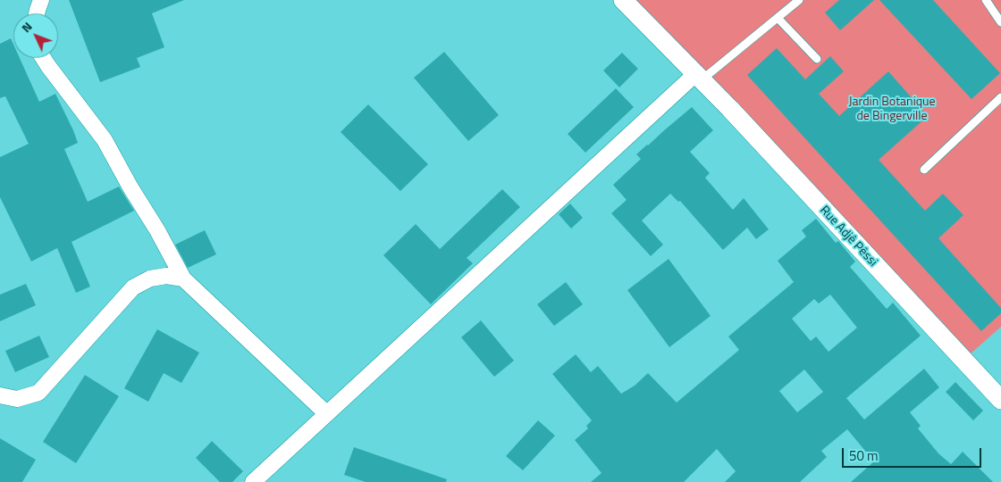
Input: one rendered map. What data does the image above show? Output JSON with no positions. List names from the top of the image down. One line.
{"streets":{"street":["Rue Adjê Pêssi"]},"parks":["Jardin Botanique de Bingerville"],"scale_bar":"50 m","north":"top left"}
